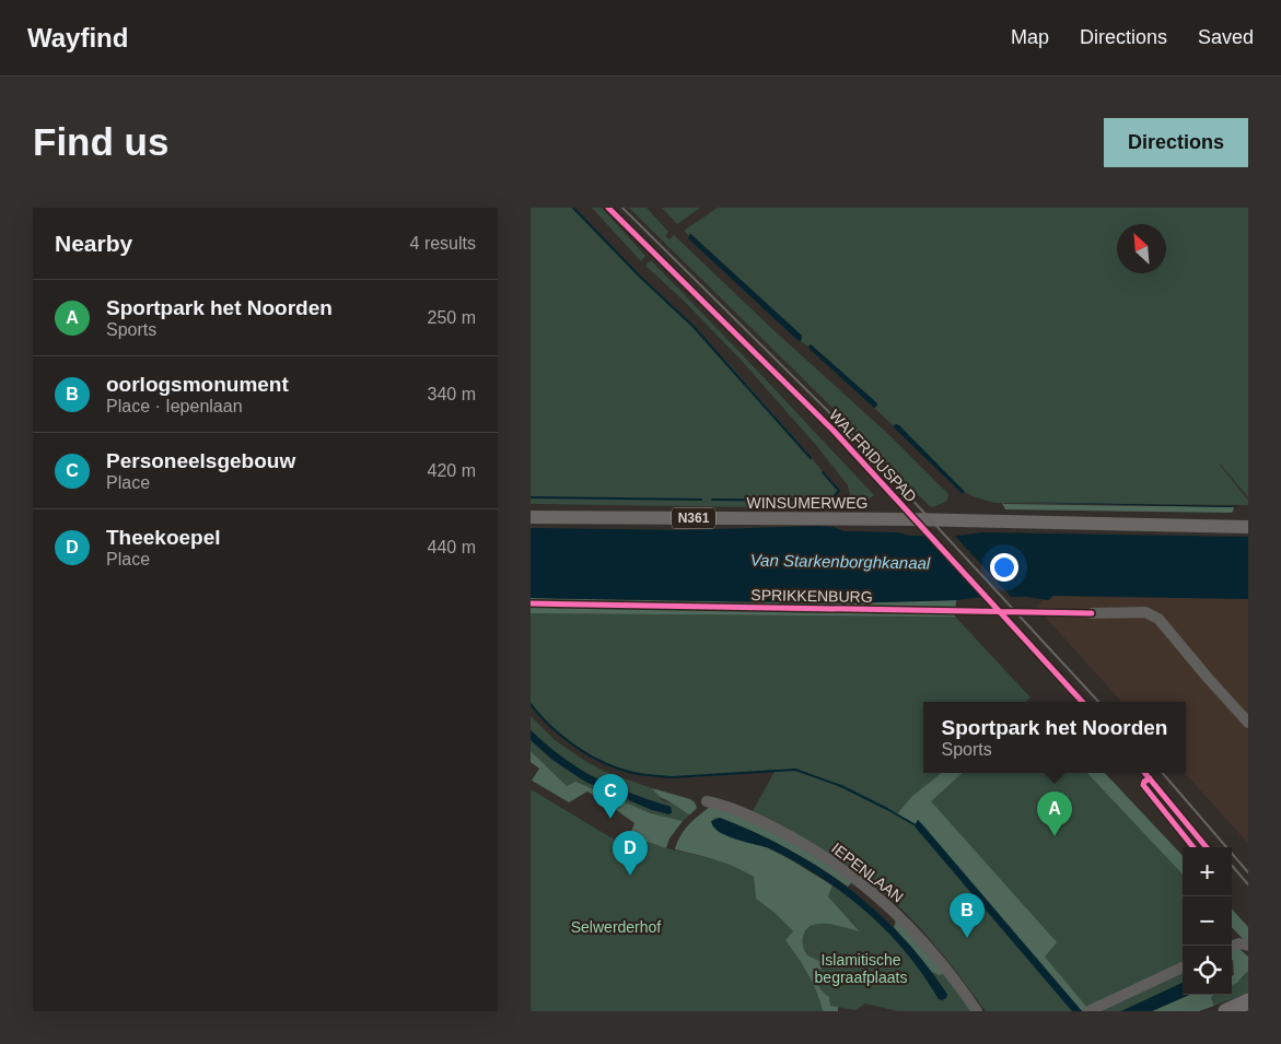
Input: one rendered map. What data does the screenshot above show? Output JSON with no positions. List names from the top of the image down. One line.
{"streets":{"main road":["WINSUMERWEG","N361"],"street":["IEPENLAAN"],"cycle path":["WALFRIDUSPAD","SPRIKKENBURG"]},"water":["Van Starkenborghkanaal"],"parks":["Selwerderhof","Islamitische begraafplaats"],"north":"top left","page":{"header":"Wayfind","nav":["Map","Directions","Saved"],"buttons":"Directions","title":"Find us","heading":["Nearby","4 results"],"list":[{"mark":"A","name":"Sportpark het Noorden","note":"Sports","value":"250 m"},{"mark":"B","name":"oorlogsmonument","note":"Place · Iepenlaan","value":"340 m"},{"mark":"C","name":"Personeelsgebouw","note":"Place","value":"420 m"},{"mark":"D","name":"Theekoepel","note":"Place","value":"440 m"}],"popup":["Sportpark het Noorden","Sports"],"pins":["C","A","D","B"],"map_buttons":["+","−"]}}
